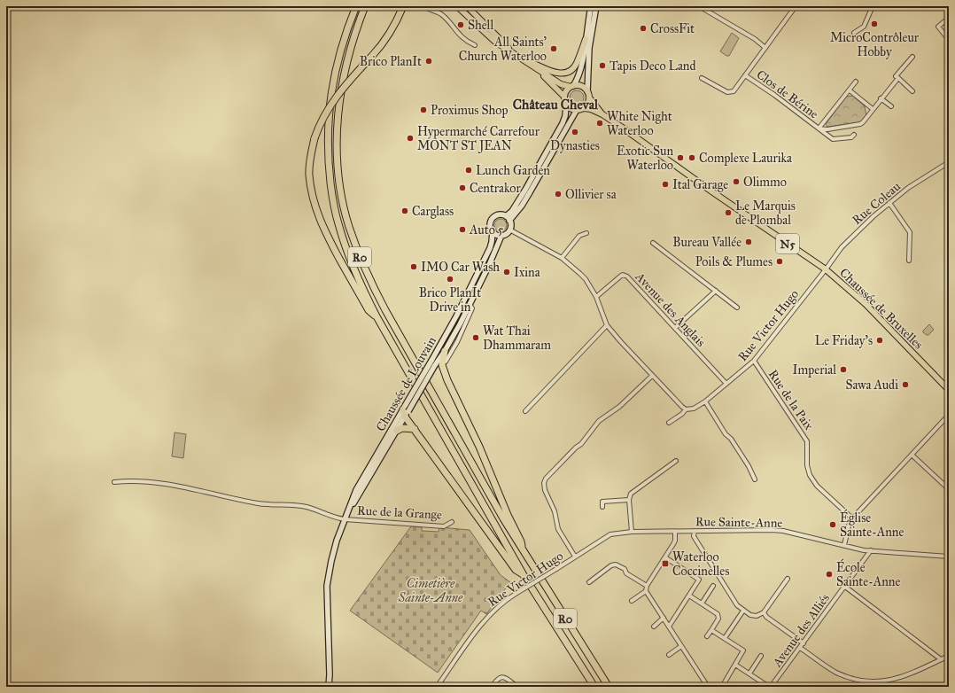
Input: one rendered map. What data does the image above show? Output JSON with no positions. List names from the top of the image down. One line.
{"streets":{"highway":["R0"],"main road":["N5","Chaussée de Bruxelles","Chaussée de Louvain"],"street":["Clos de Bérine","Rue Coleau","Avenue des Anglais","Rue Victor Hugo","Rue de la Paix","Rue de la Grange","Rue Sainte-Anne","Avenue des Alliés"]},"crossings":[["Rue Coleau","Chaussée de Bruxelles"],["Rue Coleau","Rue Victor Hugo"],["N5","Chaussée de Bruxelles"],["Chaussée de Bruxelles","Rue Victor Hugo"],["Avenue des Anglais","Rue Victor Hugo"],["Rue Victor Hugo","Rue de la Paix"],["Rue Victor Hugo","Rue Sainte-Anne"],["Chaussée de Louvain","Rue de la Grange"],["Rue Sainte-Anne","Avenue des Alliés"]],"districts":["Château Cheval"],"parks":["Cimetière Sainte-Anne"],"places":{"other":["MicroContrôleur Hobby","Shell","CrossFit","All Saints’ Church Waterloo","Brico PlanIt","Tapis Deco Land","Proximus Shop","White Night Waterloo","Dynasties","Hypermarché Carrefour MONT ST JEAN","Exotic Sun Waterloo","Complexe Laurika","Lunch Garden","Olimmo","Ital Garage","Centrakor","Ollivier sa","Carglass","Le Marquis de Plombal","Auto 5","Bureau Vallée","Poils & Plumes","IMO Car Wash","Ixina","Brico PlanIt Drive in","Wat Thai Dhammaram","Le Friday's","Imperial","Sawa Audi","Église Sainte-Anne","École Sainte-Anne"],"transit":["Waterloo Coccinelles"]}}
